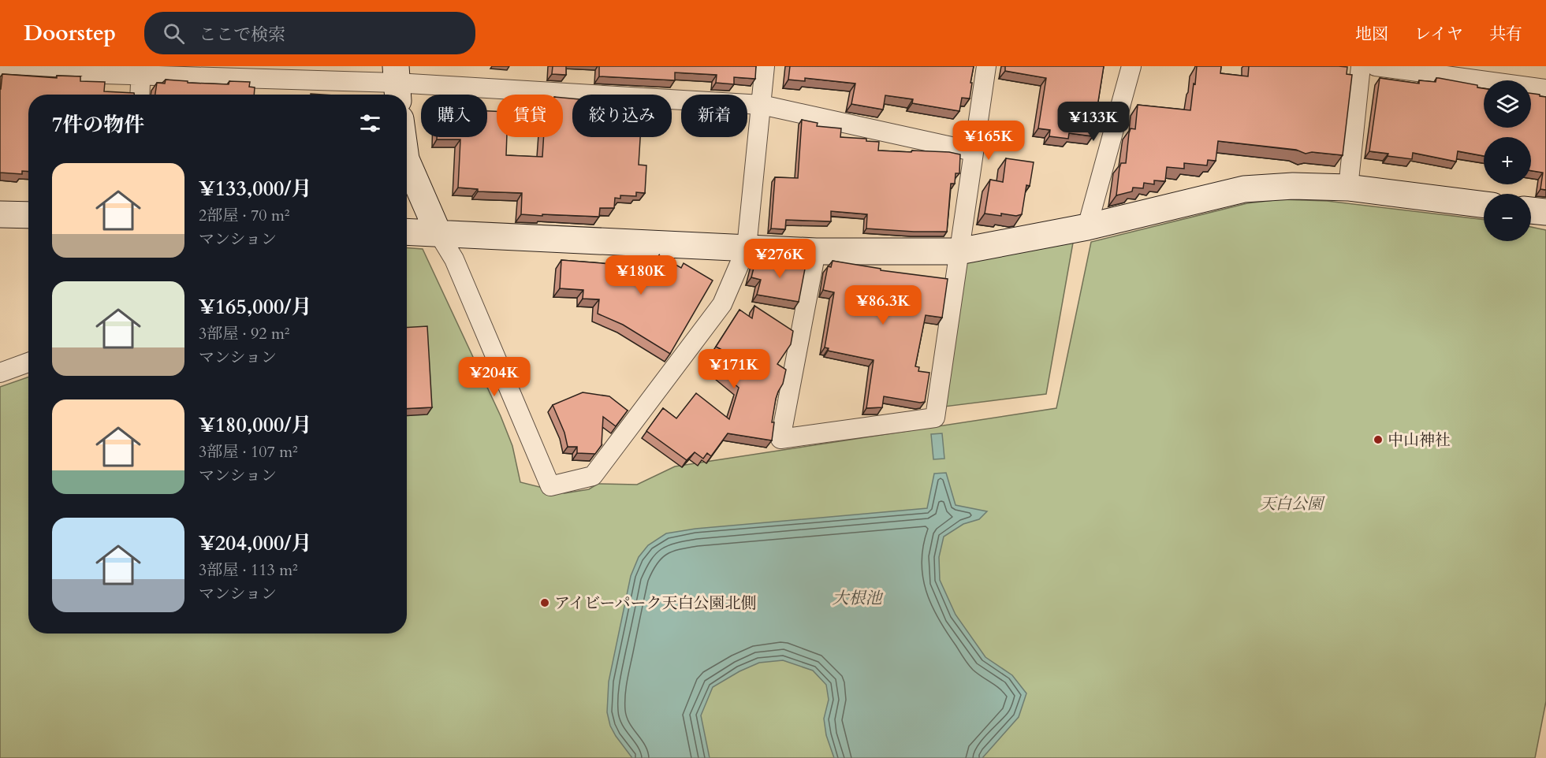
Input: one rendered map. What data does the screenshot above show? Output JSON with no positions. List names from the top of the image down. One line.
{"water":["大根池"],"parks":["天白公園"],"places":["中山神社","アイビーパーク天白公園北側"],"page":{"header":"Doorstep","search":"ここで検索","nav":["地図","レイヤ","共有"],"map_buttons":["+","−"],"chip":["購入","賃貸","絞り込み","新着"],"heading":"7件の物件","price":["¥133K","¥165K","¥276K","¥180K","¥86.3K","¥171K","¥204K"],"list":[{"name":"¥133,000/月","note":"2部屋 · 70 m² · マンション"},{"name":"¥165,000/月","note":"3部屋 · 92 m² · マンション"},{"name":"¥180,000/月","note":"3部屋 · 107 m² · マンション"},{"name":"¥204,000/月","note":"3部屋 · 113 m² · マンション"}]}}
